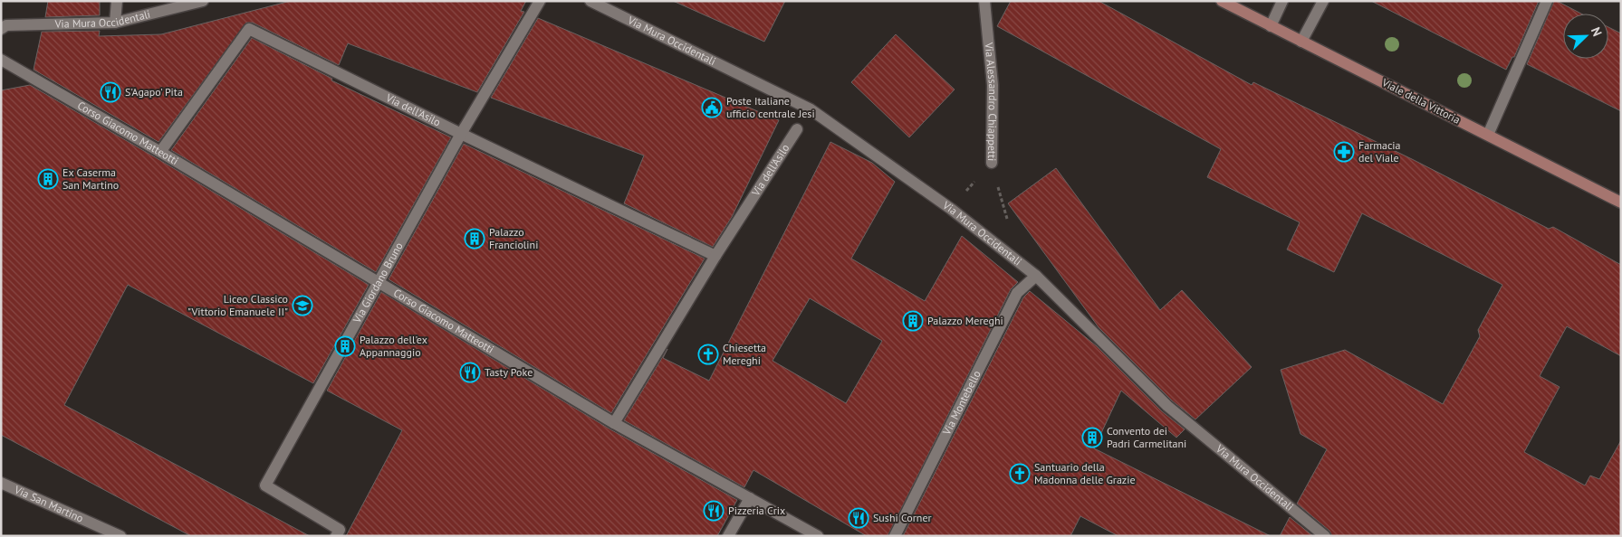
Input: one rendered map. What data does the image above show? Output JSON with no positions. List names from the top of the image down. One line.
{"streets":{"main road":["Viale della Vittoria"],"street":["Via Mura Occidentali","Via Alessandro Chiappetti","Via dell'Asilo","Corso Giacomo Matteotti","Via Giordano Bruno","Via Montebello","Via San Martino"]},"crossings":[["Via Mura Occidentali","Via Montebello"],["Via dell'Asilo","Corso Giacomo Matteotti"],["Via dell'Asilo","Via Giordano Bruno"],["Corso Giacomo Matteotti","Via Giordano Bruno"]],"places":{"restaurant":["S'Agapo' Pita","Tasty Poke","Pizzeria Crix","Sushi Corner"],"public building":["Poste Italiane ufficio centrale Jesi"],"pharmacy":["Farmacia del Viale"],"building":["Ex Caserma San Martino","Palazzo Franciolini","Palazzo Mereghi","Palazzo dell'ex Appannaggio","Convento dei Padri Carmelitani"],"school or university":["Liceo Classico \"Vittorio Emanuele II\""],"church":["Chiesetta Mereghi","Santuario della Madonna delle Grazie"]},"north":"top right"}
